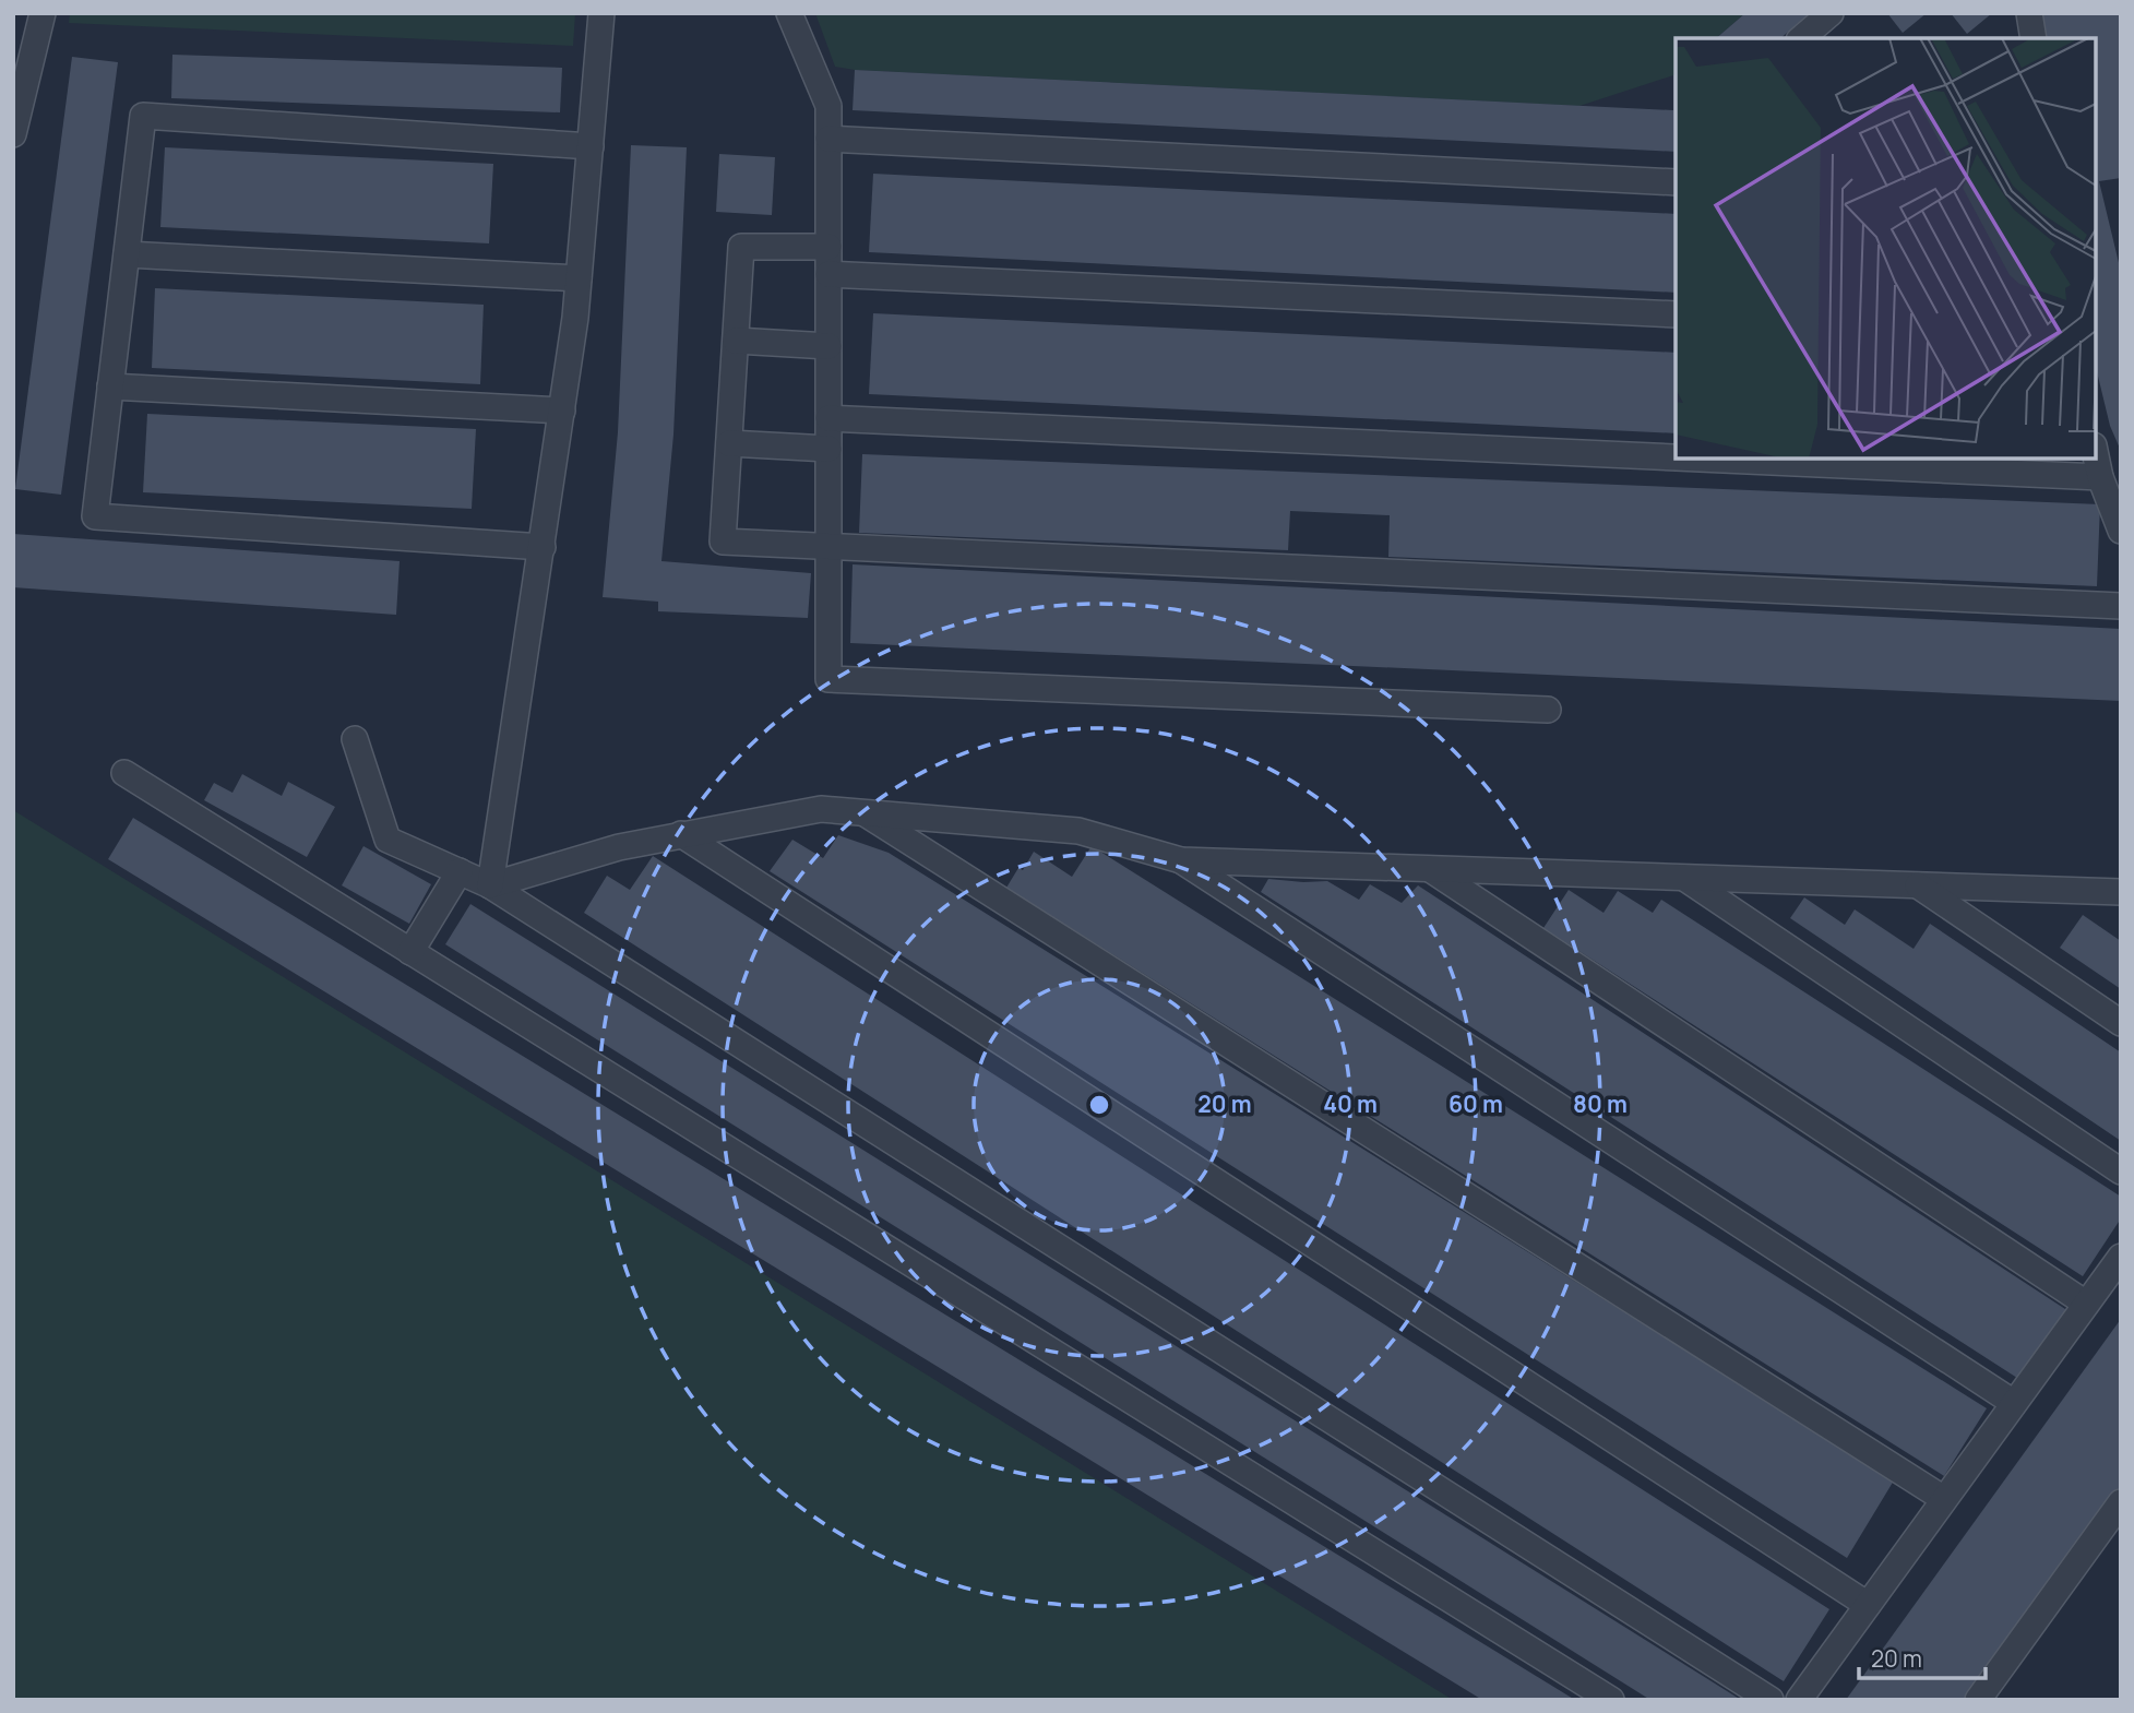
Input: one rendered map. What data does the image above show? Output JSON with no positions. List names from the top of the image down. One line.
{"scale_bar":"20 m","rings":["20 m","40 m","60 m","80 m"]}
